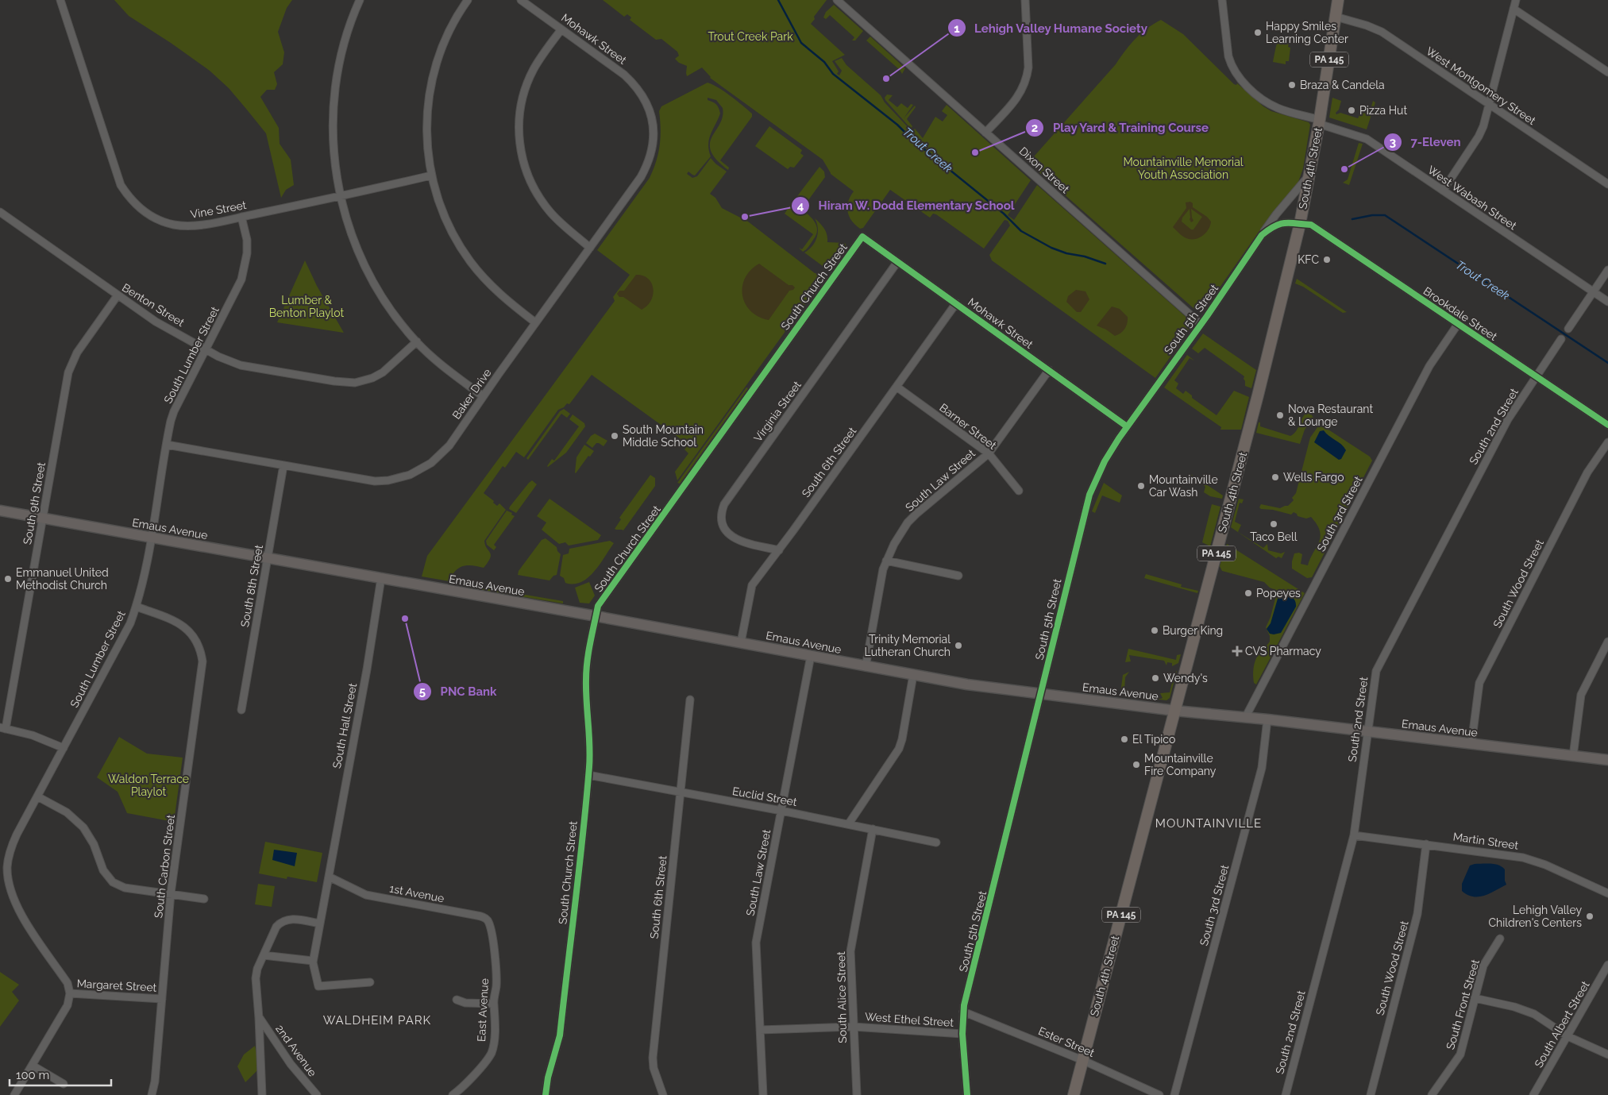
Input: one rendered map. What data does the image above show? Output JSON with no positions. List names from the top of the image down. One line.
{"streets":{"main road":["PA 145","South 4th Street","Emaus Avenue"],"street":["Mohawk Street","West Montgomery Street","Dixon Street","West Wabash Street","Vine Street","South Church Street","Benton Street","Brookdale Street","South 5th Street","South Lumber Street","Baker Drive","Virginia Street","Barner Street","South 2nd Street","South 6th Street","South Law Street","South 9th Street","South 3rd Street","South Wood Street","South 8th Street","South Hall Street","Euclid Street","Martin Street","South Carbon Street","1st Avenue","Margaret Street","South Alice Street","South Front Street","East Avenue","West Ethel Street","South Albert Street","Ester Street","2nd Avenue"]},"crossings":[["Mohawk Street","South Church Street"],["Mohawk Street","South 5th Street"],["Mohawk Street","Baker Drive"],["Mohawk Street","Virginia Street"],["Mohawk Street","South 6th Street"],["Mohawk Street","South Law Street"],["West Montgomery Street","South 4th Street"],["South 4th Street","West Wabash Street"],["South 4th Street","Brookdale Street"],["South 4th Street","South 5th Street"],["South 4th Street","Emaus Avenue"],["South 4th Street","Ester Street"],["Dixon Street","South 5th Street"],["Vine Street","South Lumber Street"],["South Church Street","Emaus Avenue"],["South Church Street","Euclid Street"],["Benton Street","South Lumber Street"],["Benton Street","South 9th Street"],["Brookdale Street","South 5th Street"],["Brookdale Street","South 2nd Street"],["Brookdale Street","South 3rd Street"],["South 5th Street","Emaus Avenue"],["South 5th Street","West Ethel Street"],["South 5th Street","Ester Street"],["South Lumber Street","Baker Drive"],["South Lumber Street","Emaus Avenue"],["South Lumber Street","South Carbon Street"],["South Lumber Street","Margaret Street"],["Baker Drive","South 8th Street"],["Virginia Street","South 6th Street"],["Barner Street","South 6th Street"],["Barner Street","South Law Street"],["South 2nd Street","Emaus Avenue"],["South 2nd Street","Martin Street"],["South 6th Street","Emaus Avenue"],["South 6th Street","Euclid Street"],["South Law Street","Emaus Avenue"],["South Law Street","Euclid Street"],["South Law Street","West Ethel Street"],["South 9th Street","Emaus Avenue"],["South 3rd Street","Emaus Avenue"],["Emaus Avenue","South Wood Street"],["Emaus Avenue","South 8th Street"],["Emaus Avenue","South Hall Street"],["South Wood Street","Martin Street"],["South Hall Street","1st Avenue"],["Euclid Street","South Alice Street"],["South Carbon Street","Margaret Street"],["1st Avenue","East Avenue"],["South Alice Street","West Ethel Street"]],"districts":["MOUNTAINVILLE","WALDHEIM PARK"],"water":["Trout Creek"],"parks":["Trout Creek Park","Mountainville Memorial Youth Association","Lumber & Benton Playlot","Waldon Terrace Playlot"],"places":{"other":["Happy Smiles Learning Center","Lehigh Valley Humane Society","Braza & Candela","Pizza Hut","Play Yard & Training Course","7-Eleven","Hiram W. Dodd Elementary School","KFC","Nova Restaurant & Lounge","South Mountain Middle School","Wells Fargo","Mountainville Car Wash","Taco Bell","Emmanuel United Methodist Church","Popeyes","PNC Bank","Burger King","Trinity Memorial Lutheran Church","Wendy's","El Tipico","Mountainville Fire Company","Lehigh Valley Children's Centers"],"health":["CVS Pharmacy"]},"scale_bar":"100 m"}
